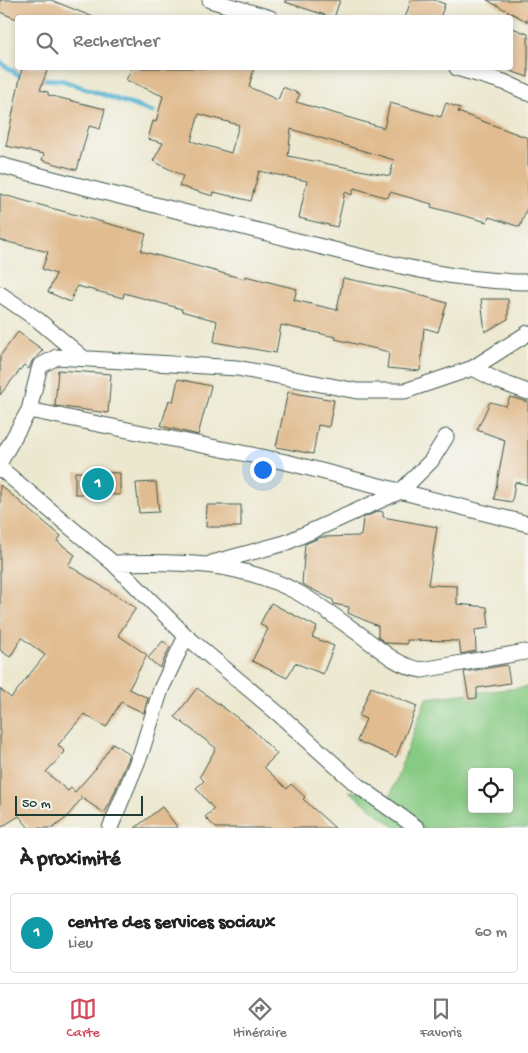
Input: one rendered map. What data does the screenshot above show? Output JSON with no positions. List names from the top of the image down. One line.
{"scale_bar":"50 m","page":{"search":"Rechercher","pins":"1","scale":"50 m","heading":"À proximité","list":[{"mark":"1","name":"centre des services sociaux","note":"Lieu","value":"60 m"}],"nav":["Carte","Itinéraire","Favoris"]}}
